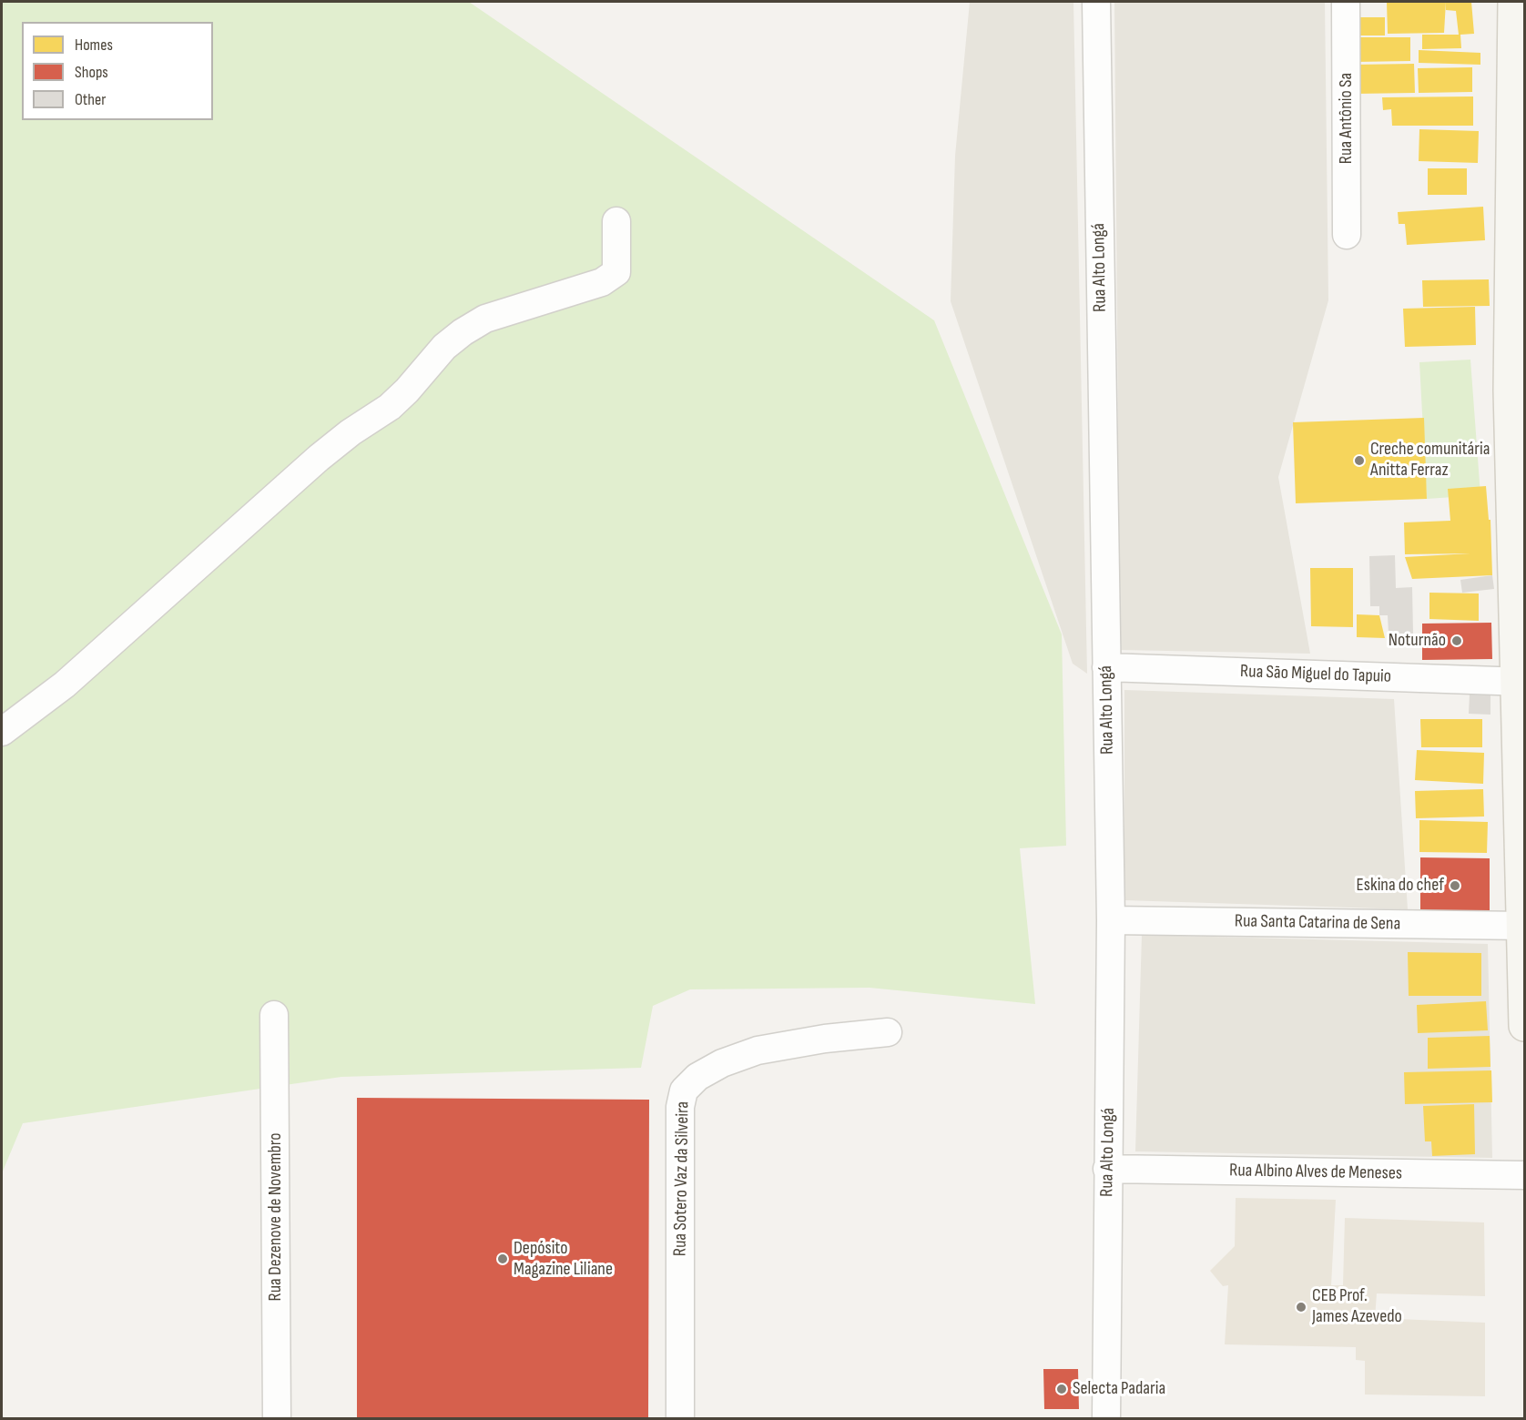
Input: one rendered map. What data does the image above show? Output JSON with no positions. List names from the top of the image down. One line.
{"streets":{"street":["Rua Antônio Sa","Rua Alto Longá","Rua São Miguel do Tapuio","Rua Santa Catarina de Sena","Rua Albino Alves de Meneses","Rua Sotero Vaz da Silveira","Rua Dezenove de Novembro"]},"crossings":[["Rua Alto Longá","Rua São Miguel do Tapuio"],["Rua Alto Longá","Rua Santa Catarina de Sena"],["Rua Alto Longá","Rua Albino Alves de Meneses"]],"places":["Creche comunitária Anitta Ferraz","Noturnão","Eskina do chef","Depósito Magazine Liliane","CEB Prof. James Azevedo","Selecta Padaria"],"legend":["Homes","Shops","Other"]}
